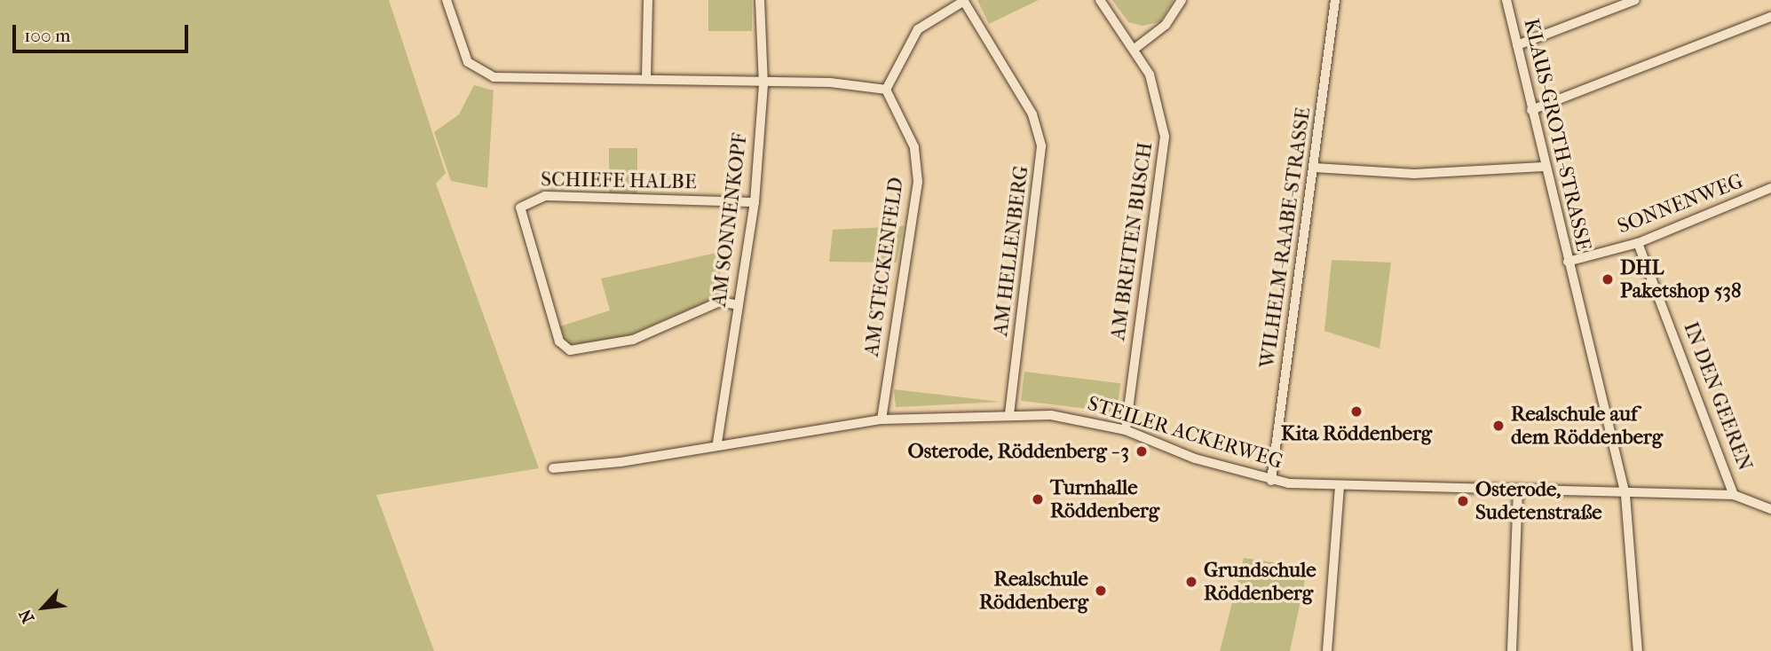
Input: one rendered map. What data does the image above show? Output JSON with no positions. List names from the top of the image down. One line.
{"streets":{"street":["KLAUS-GROTH-STRASSE","SCHIEFE HALBE","SONNENWEG","AM SONNENKOPF","WILHELM-RAABE-STRASSE","AM BREITEN BUSCH","AM HELLENBERG","AM STECKENFELD","IN DEN GEEREN","STEILER ACKERWEG"]},"crossings":[["KLAUS-GROTH-STRASSE","SONNENWEG"],["KLAUS-GROTH-STRASSE","STEILER ACKERWEG"],["SCHIEFE HALBE","AM SONNENKOPF"],["SONNENWEG","IN DEN GEEREN"],["AM SONNENKOPF","STEILER ACKERWEG"],["WILHELM-RAABE-STRASSE","STEILER ACKERWEG"],["AM BREITEN BUSCH","STEILER ACKERWEG"],["AM HELLENBERG","STEILER ACKERWEG"],["AM STECKENFELD","STEILER ACKERWEG"],["IN DEN GEEREN","STEILER ACKERWEG"]],"places":["DHL Paketshop 538","Kita Röddenberg","Realschule auf dem Röddenberg","Osterode, Röddenberg - 3","Turnhalle Röddenberg","Osterode, Sudetenstraße","Grundschule Röddenberg","Realschule Röddenberg"],"scale_bar":"100 m","north":"bottom left"}
